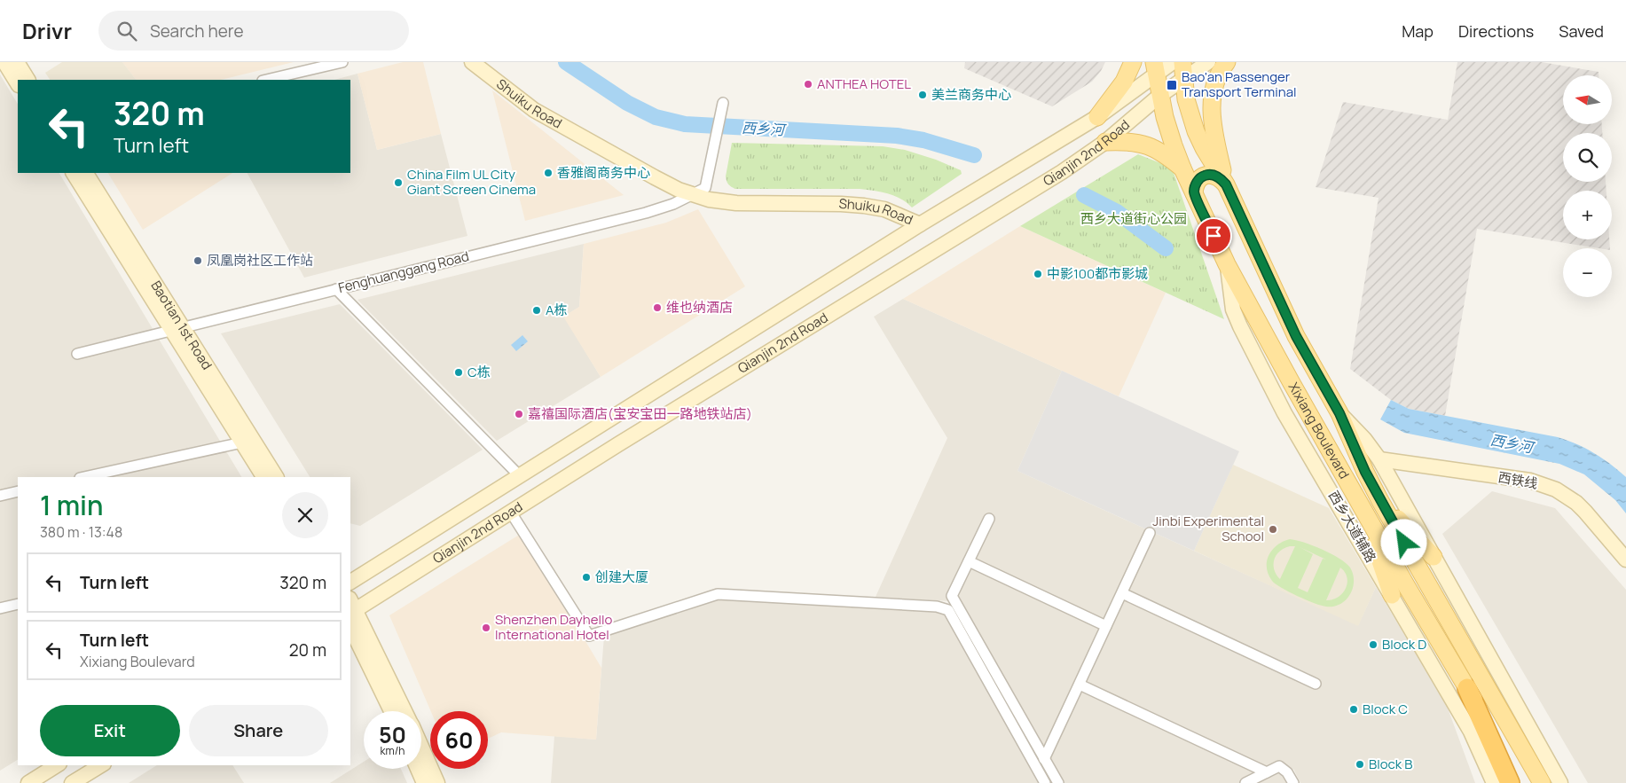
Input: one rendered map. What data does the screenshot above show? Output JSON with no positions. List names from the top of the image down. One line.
{"streets":{"main road":["Shuiku Road","Qianjin 2nd Road","Baotian 1st Road","Xixiang Boulevard","西铁线","西乡大道辅路"],"street":["Fenghuanggang Road"]},"crossings":[["Shuiku Road","Qianjin 2nd Road"],["Shuiku Road","Fenghuanggang Road"],["Qianjin 2nd Road","Xixiang Boulevard"],["Fenghuanggang Road","Baotian 1st Road"],["Xixiang Boulevard","西乡大道辅路"]],"water":["西乡河"],"parks":["西乡大道街心公园"],"places":{"other":["ANTHEA HOTEL","美兰商务中心","香雅阁商务中心","China Film UL City Giant Screen Cinema","凤凰岗社区工作站","中影100都市影城","维也纳酒店","A栋","C栋","嘉禧国际酒店(宝安宝田一路地铁站店)","Jinbi Experimental School","创建大厦","Shenzhen Dayhello International Hotel","Block D","Block C","Block B"],"transit":["Bao'an Passenger Transport Terminal"]},"north":"left","page":{"header":"Drivr","search":"Search here","nav":["Map","Directions","Saved"],"map_buttons":["+","−"],"turn":["320 m","Turn left"],"heading":["1 min","380 m · 13:48"],"list":[{"name":"Turn left","value":"320 m"},{"name":"Turn left","note":"Xixiang Boulevard","value":"20 m"}],"buttons":["Exit","Share"],"speed":"50 km/h","limit":"60"}}
